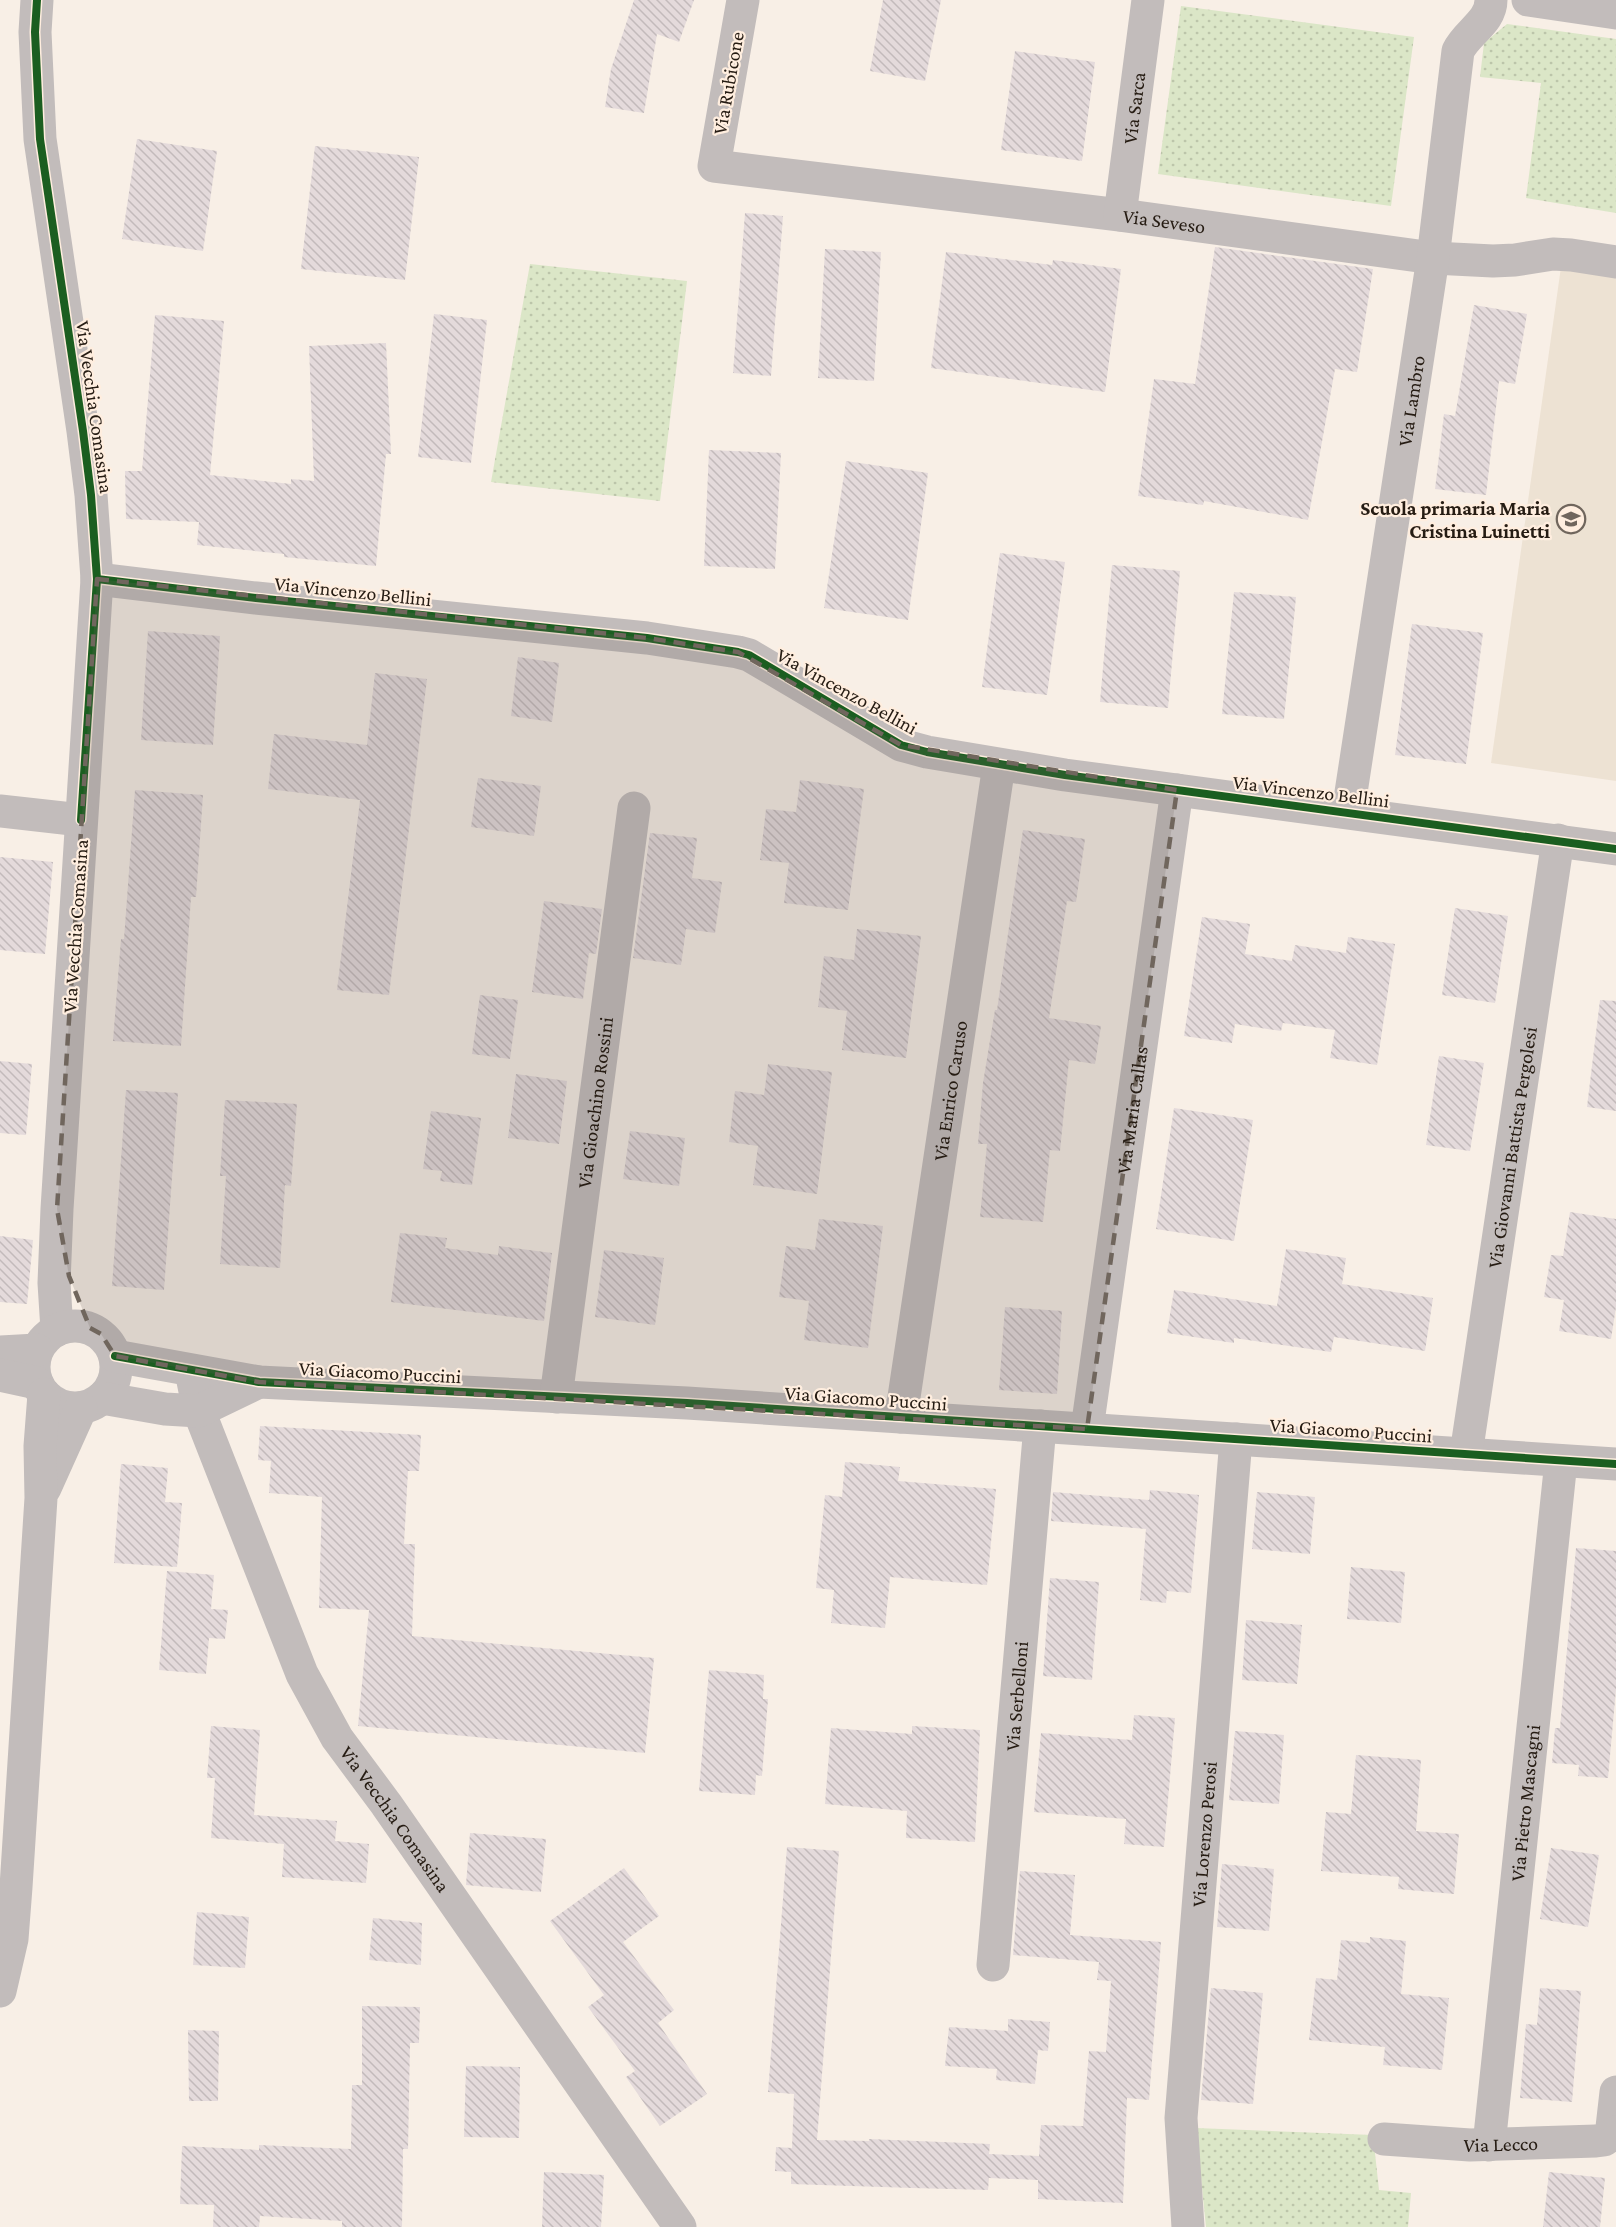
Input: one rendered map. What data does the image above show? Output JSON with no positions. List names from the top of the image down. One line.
{"streets":{"street":["Via Rubicone","Via Sarca","Via Seveso","Via Lambro","Via Vecchia Comasina","Via Vincenzo Bellini","Via Enrico Caruso","Via Gioachino Rossini","Via Maria Callas","Via Giovanni Battista Pergolesi","Via Giacomo Puccini","Via Serbelloni","Via Pietro Mascagni","Via Lorenzo Perosi","Via Lecco"]},"crossings":[["Via Rubicone","Via Seveso"],["Via Sarca","Via Seveso"],["Via Seveso","Via Lambro"],["Via Lambro","Via Vincenzo Bellini"],["Via Vecchia Comasina","Via Vincenzo Bellini"],["Via Vecchia Comasina","Via Giacomo Puccini"],["Via Vincenzo Bellini","Via Enrico Caruso"],["Via Vincenzo Bellini","Via Maria Callas"],["Via Vincenzo Bellini","Via Giovanni Battista Pergolesi"],["Via Enrico Caruso","Via Giacomo Puccini"],["Via Gioachino Rossini","Via Giacomo Puccini"],["Via Maria Callas","Via Giacomo Puccini"],["Via Giovanni Battista Pergolesi","Via Giacomo Puccini"],["Via Giacomo Puccini","Via Serbelloni"],["Via Giacomo Puccini","Via Pietro Mascagni"],["Via Giacomo Puccini","Via Lorenzo Perosi"],["Via Pietro Mascagni","Via Lecco"]],"places":{"school or university":["Scuola primaria Maria Cristina Luinetti"]}}
